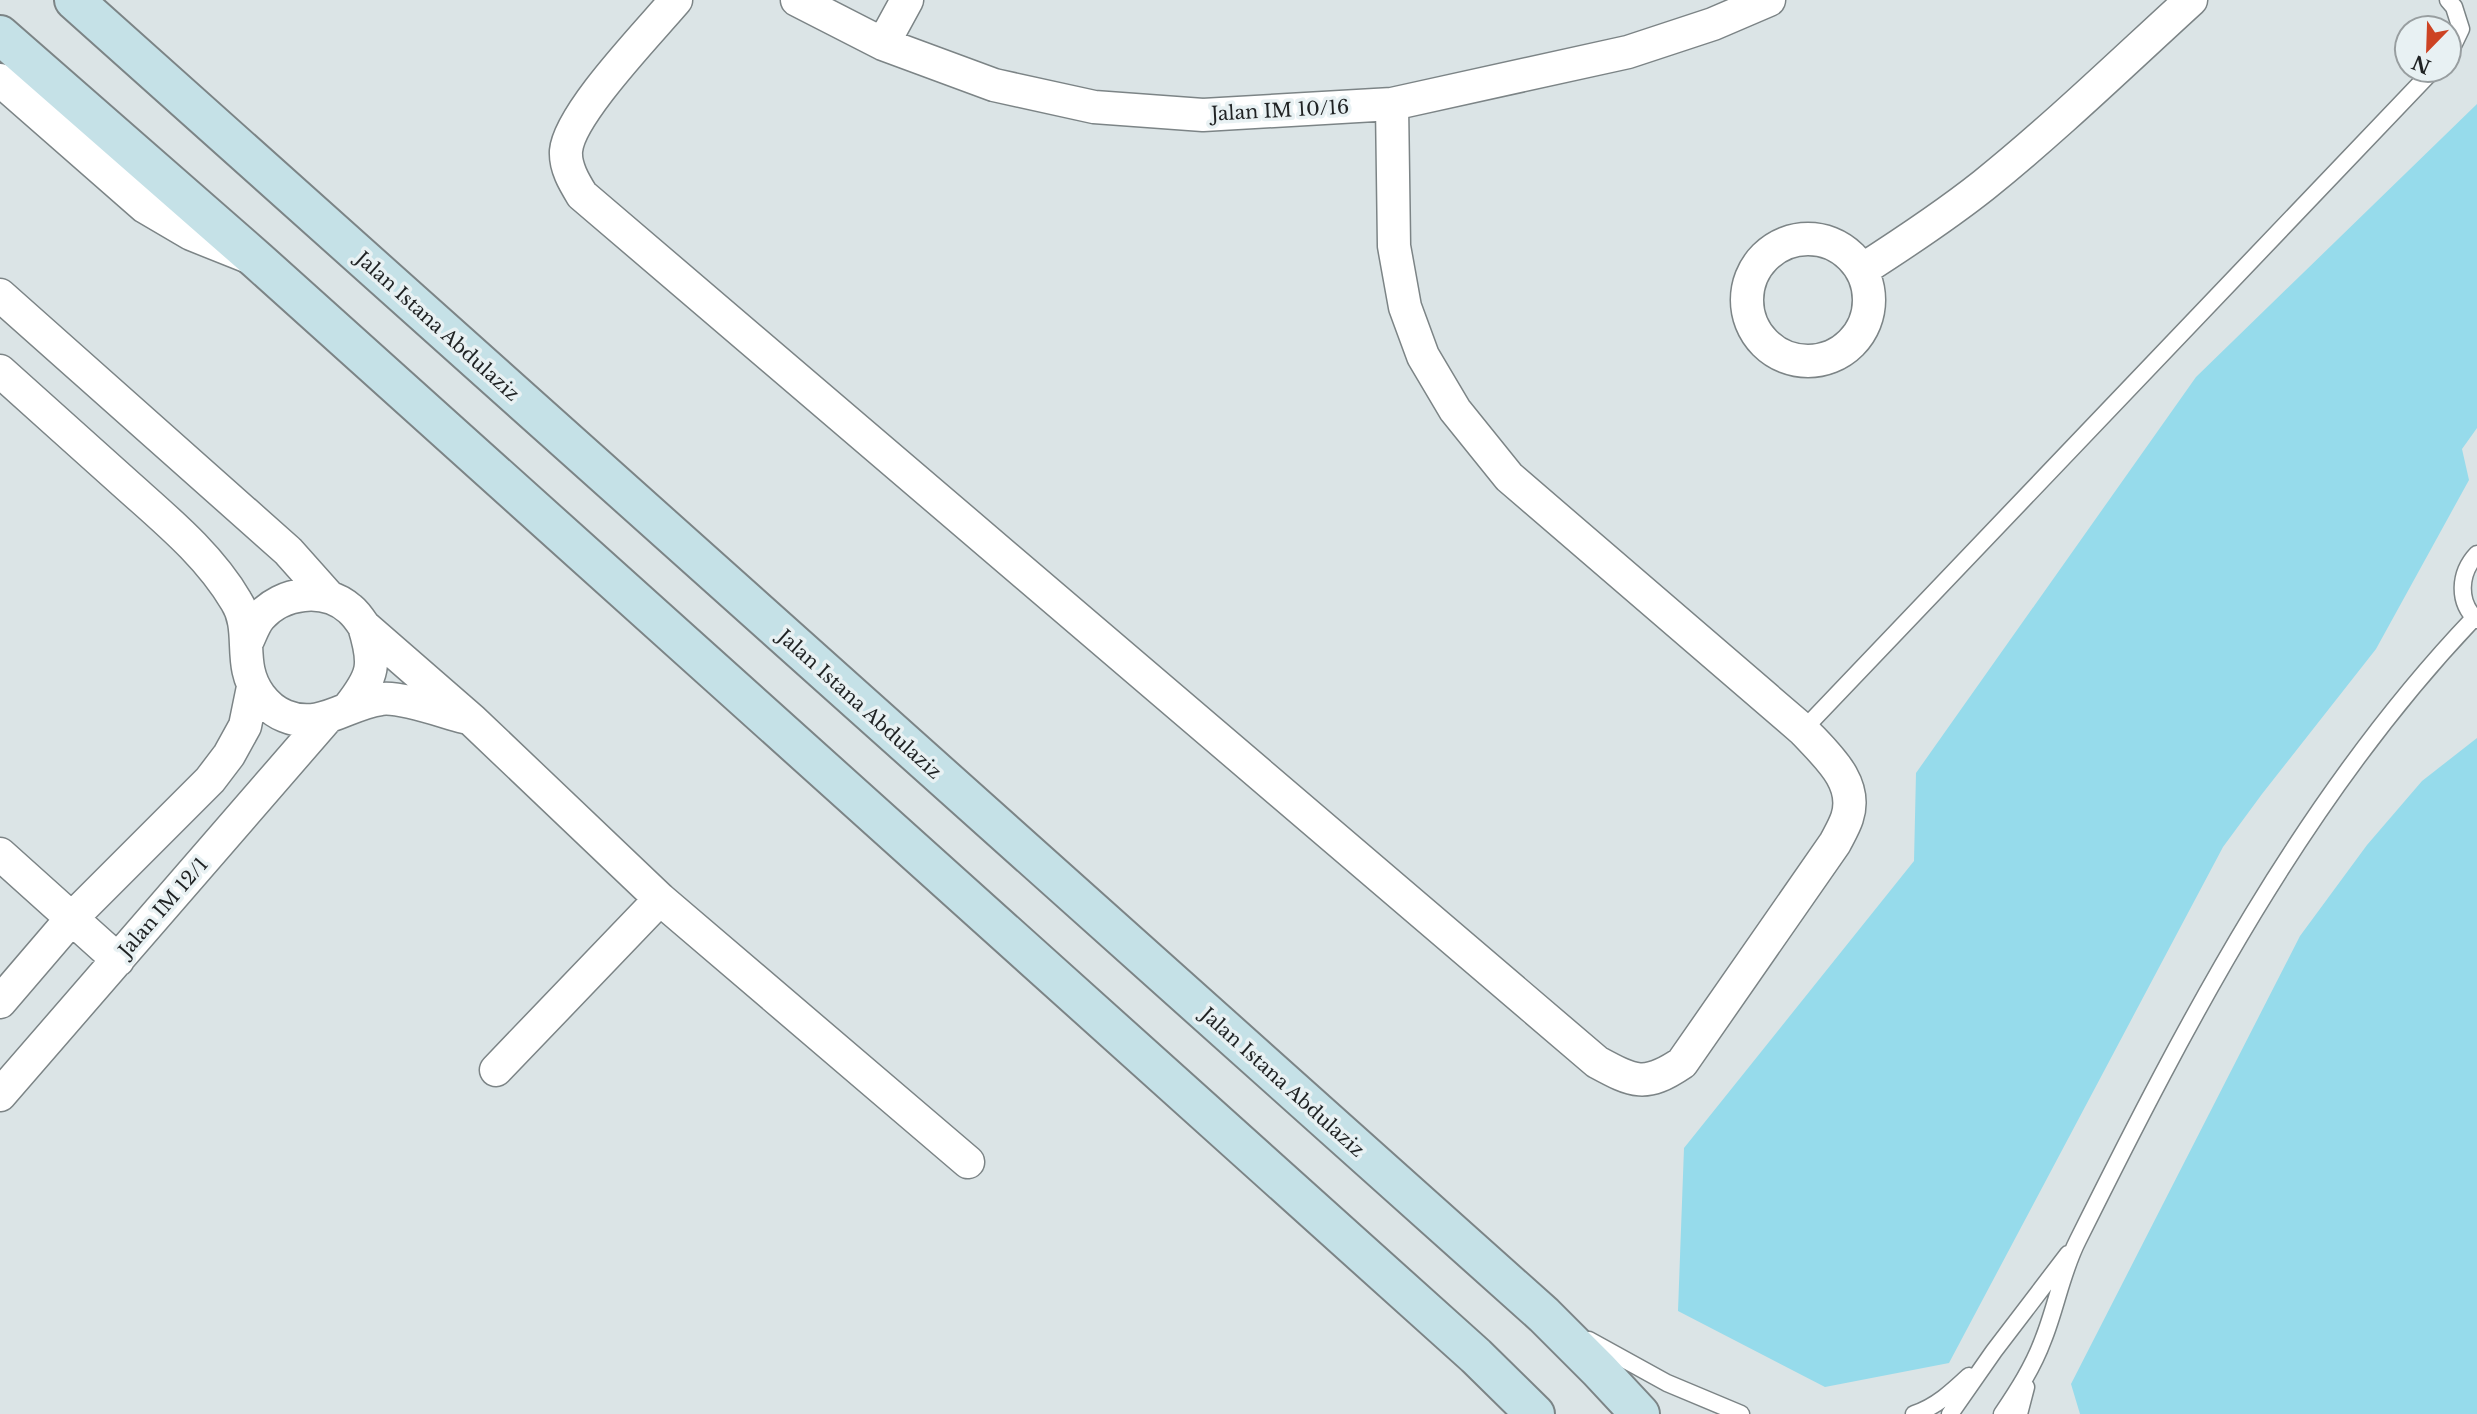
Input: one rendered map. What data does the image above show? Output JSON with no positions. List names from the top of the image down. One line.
{"streets":{"main road":["Jalan Istana Abdulaziz"],"street":["Jalan IM 10/16","Jalan IM 12/1"]},"north":"bottom left"}
